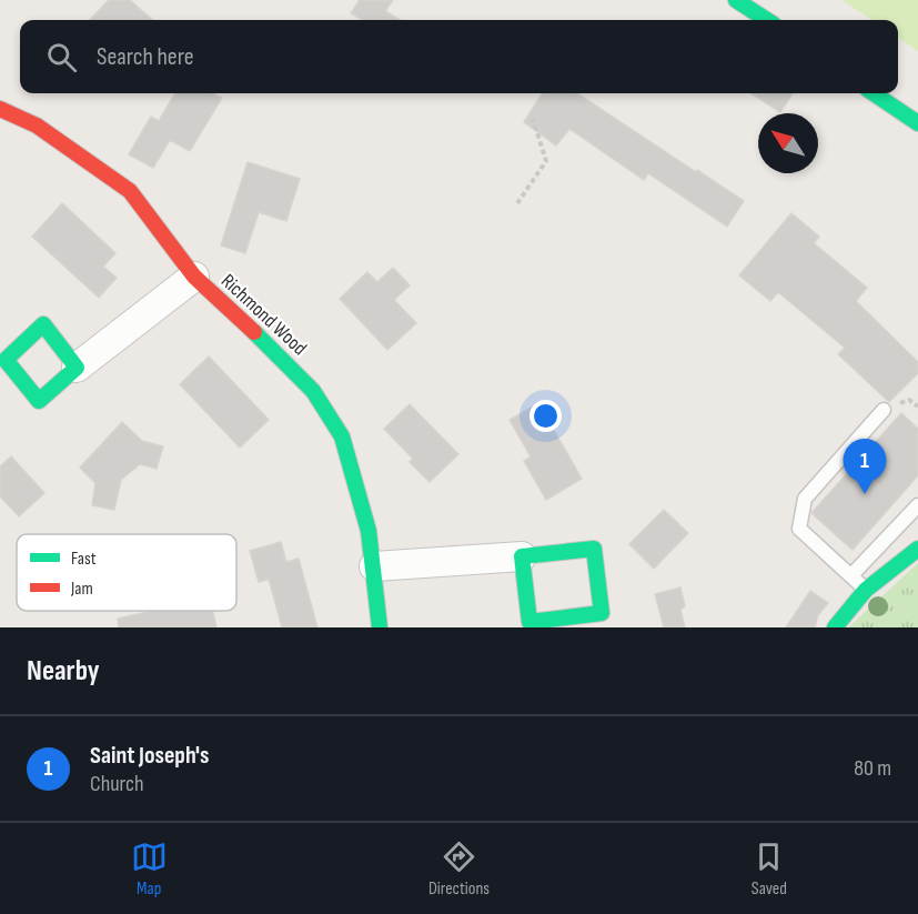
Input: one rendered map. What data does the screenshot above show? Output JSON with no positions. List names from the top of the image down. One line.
{"streets":{"street":["Richmond Wood"]},"legend":["Fast","Jam"],"north":"top left","page":{"search":"Search here","pins":"1","heading":"Nearby","list":[{"mark":"1","name":"Saint Joseph's","note":"Church","value":"80 m"}],"nav":["Map","Directions","Saved"]}}
